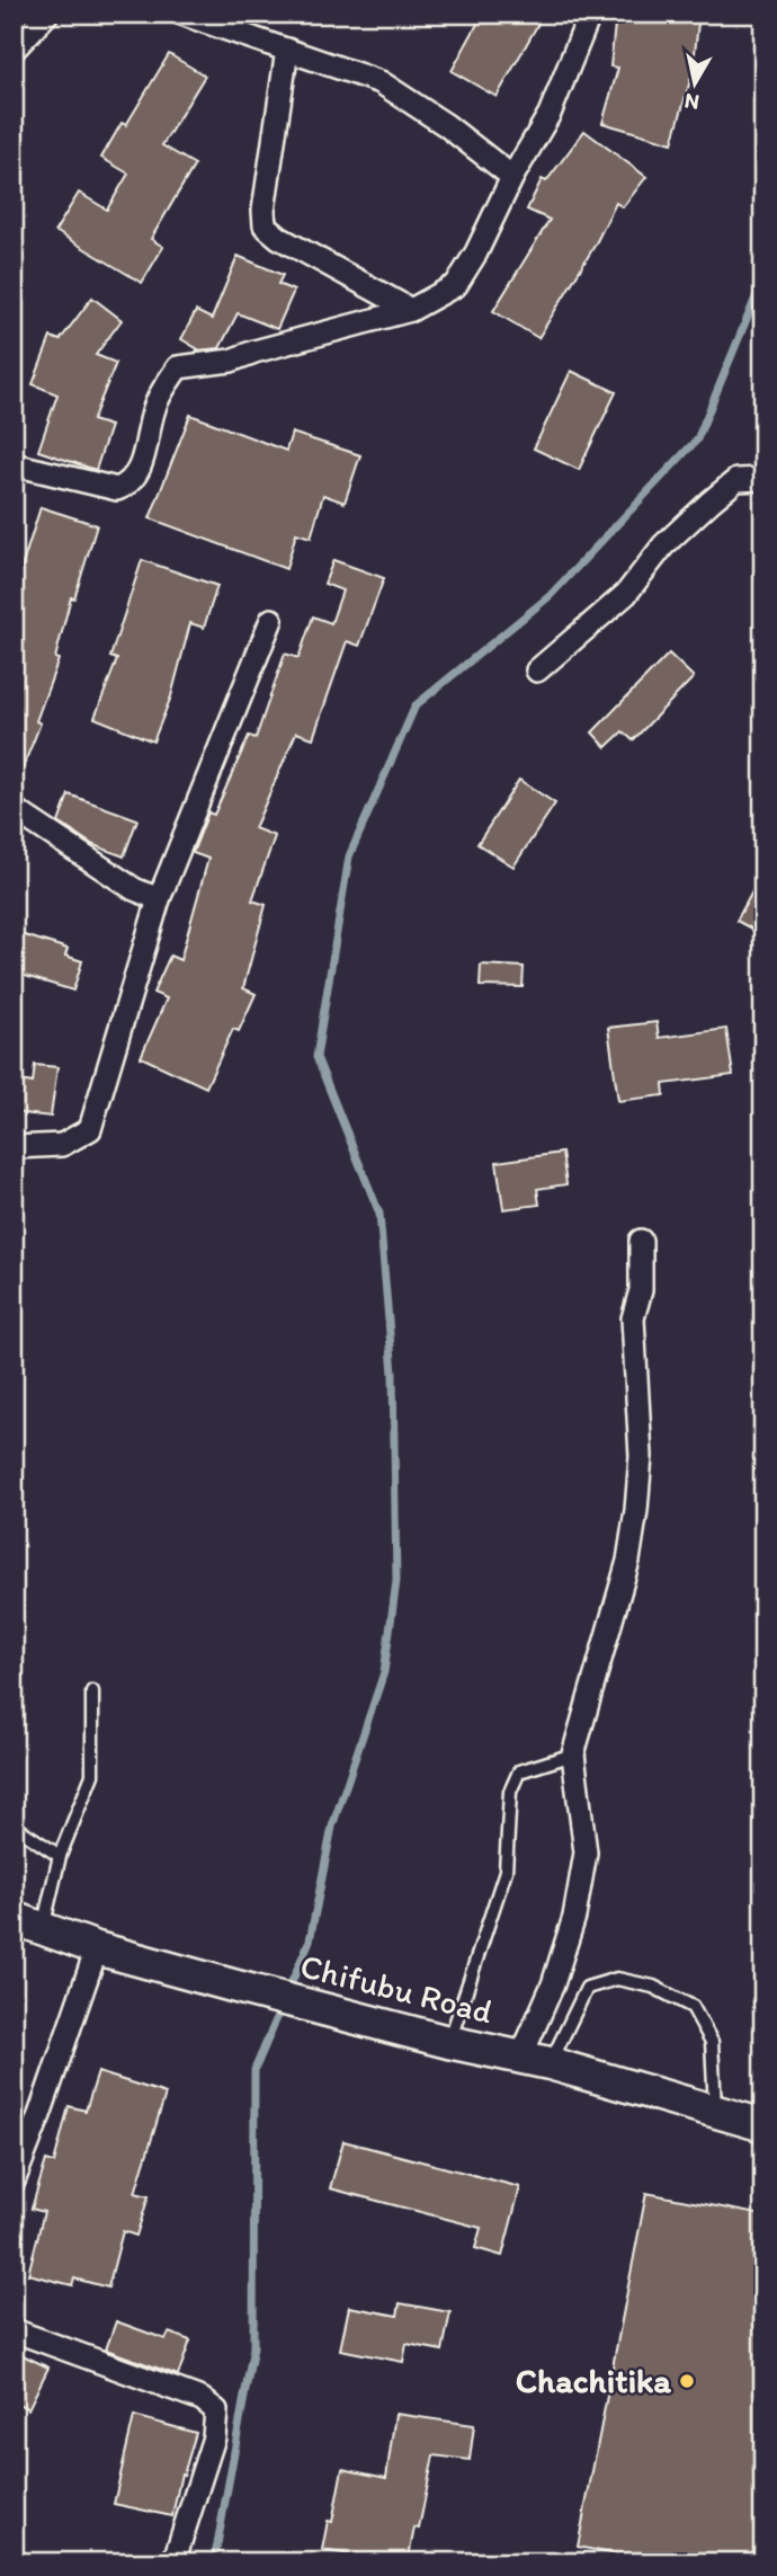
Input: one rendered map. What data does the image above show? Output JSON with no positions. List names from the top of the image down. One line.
{"streets":{"main road":["Chifubu Road"]},"places":["Chachitika"],"north":"bottom"}
